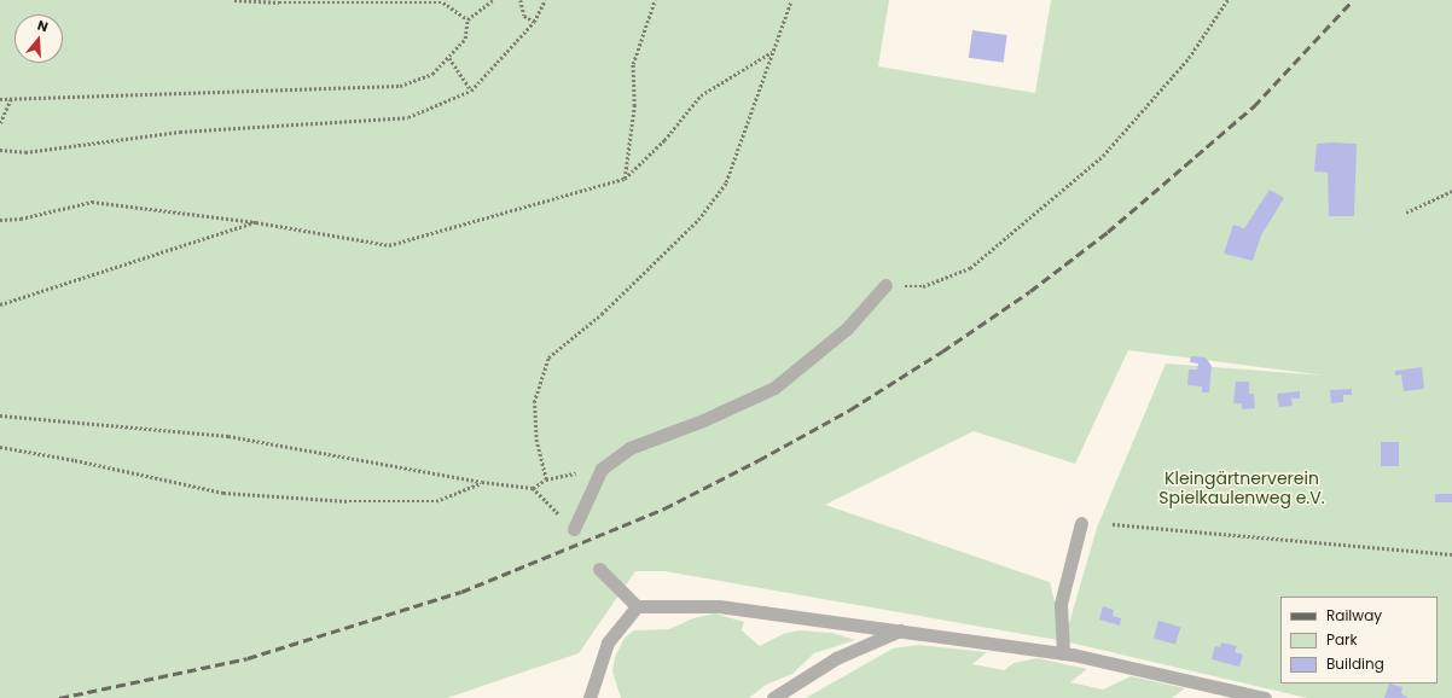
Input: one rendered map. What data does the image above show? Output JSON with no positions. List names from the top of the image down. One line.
{"parks":["Kleingärtnerverein Spielkaulenweg e.V."],"legend":["Railway","Park","Building"],"north":"top"}
